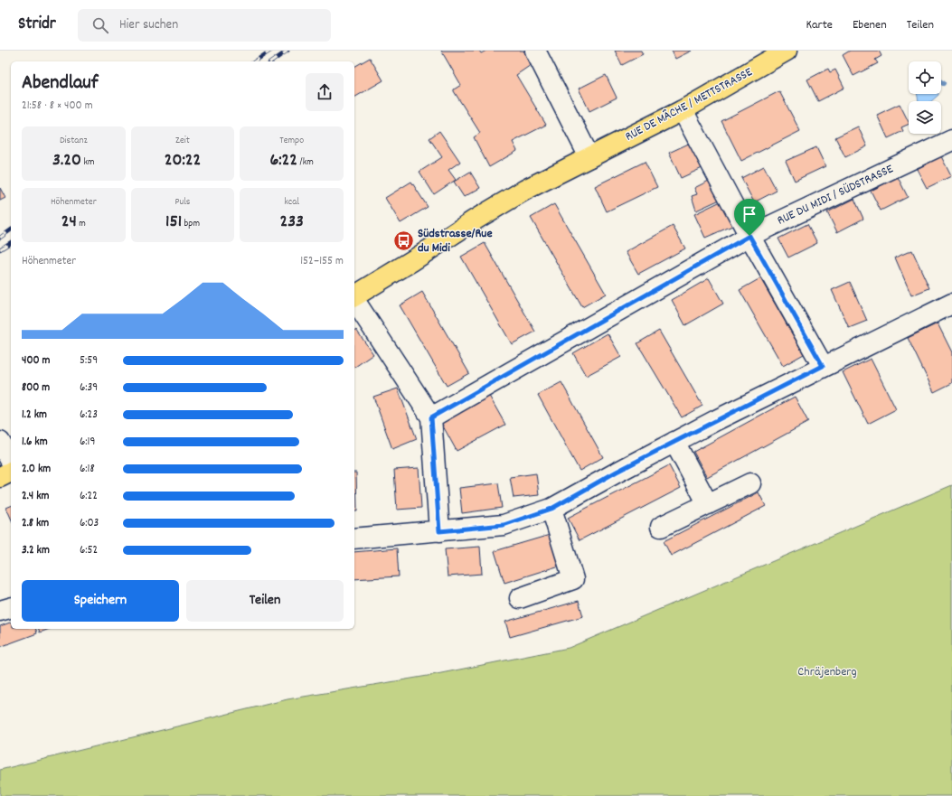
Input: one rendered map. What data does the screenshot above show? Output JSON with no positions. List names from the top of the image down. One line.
{"streets":{"main road":["RUE DE MÂCHE / METTSTRASSE"],"street":["RUE DU MIDI / SÜDSTRASSE"]},"parks":["Chräjenberg"],"places":{"bus stop":["Südstrasse/Rue du Midi"]},"page":{"header":"Stridr","search":"Hier suchen","nav":["Karte","Ebenen","Teilen"],"heading":["Abendlauf","21:58 · 8 × 400 m"],"stats":[["Distanz","3.20 km"],["Zeit","20:22"],["Tempo","6:22 /km"],["Höhenmeter","24 m"],["Puls","151 bpm"],["kcal","233"]],"chart":["Höhenmeter","152–155 m"],"list":[{"name":"400 m","note":"5:59"},{"name":"800 m","note":"6:39"},{"name":"1.2 km","note":"6:23"},{"name":"1.6 km","note":"6:19"},{"name":"2.0 km","note":"6:18"},{"name":"2.4 km","note":"6:22"},{"name":"2.8 km","note":"6:03"},{"name":"3.2 km","note":"6:52"}],"buttons":["Speichern","Teilen"]}}
